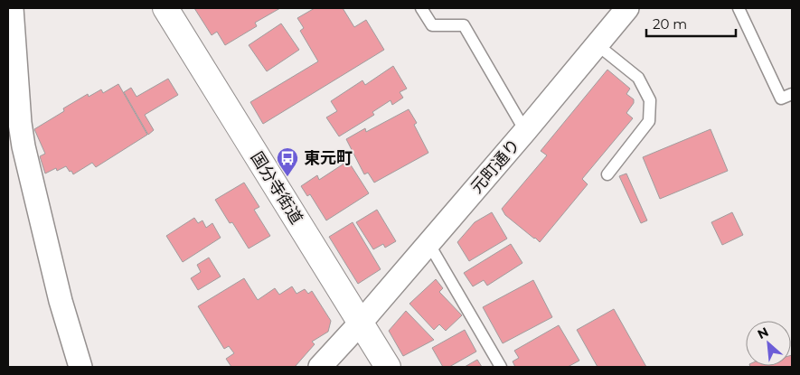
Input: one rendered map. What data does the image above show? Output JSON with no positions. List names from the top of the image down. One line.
{"streets":{"main road":["国分寺街道"],"street":["元町通り"]},"crossings":[["元町通り","国分寺街道"]],"places":{"bus stop":["東元町"]},"scale_bar":"20 m","north":"top left"}
